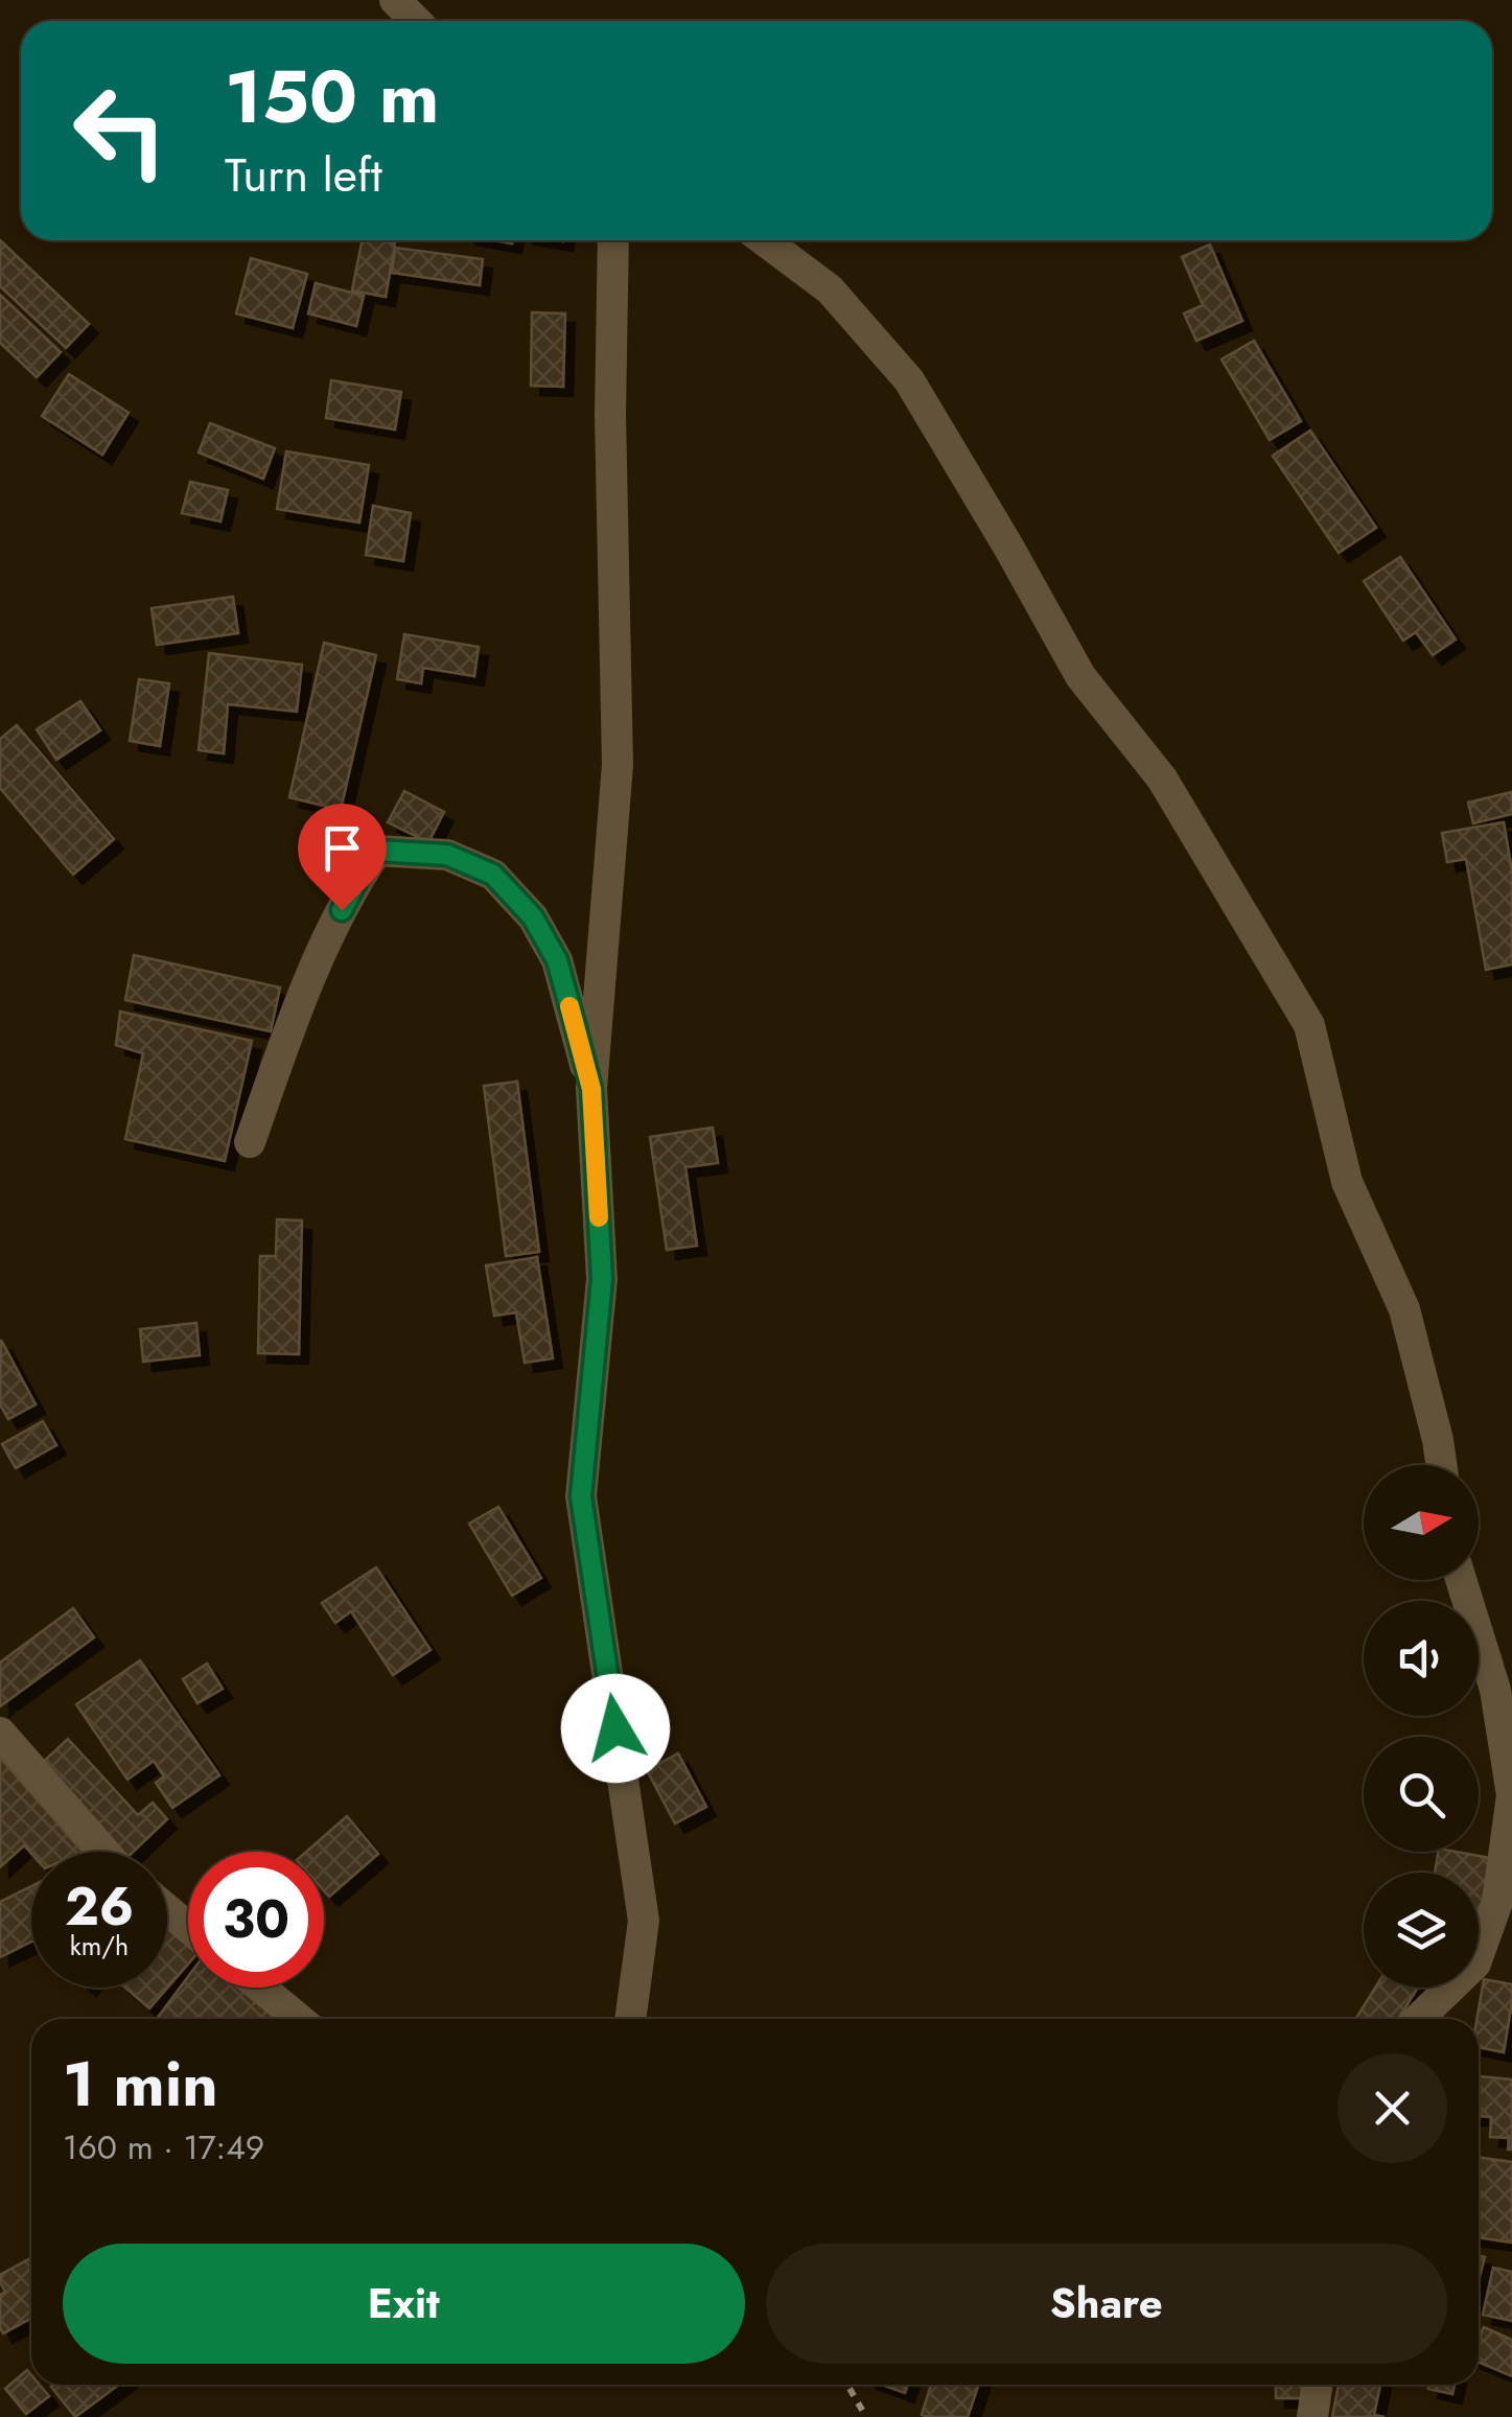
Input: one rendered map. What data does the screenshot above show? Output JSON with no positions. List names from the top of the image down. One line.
{"north":"right","page":{"turn":["150 m","Turn left"],"speed":"26 km/h","limit":"30","heading":["1 min","160 m · 17:49"],"buttons":["Exit","Share"]}}
